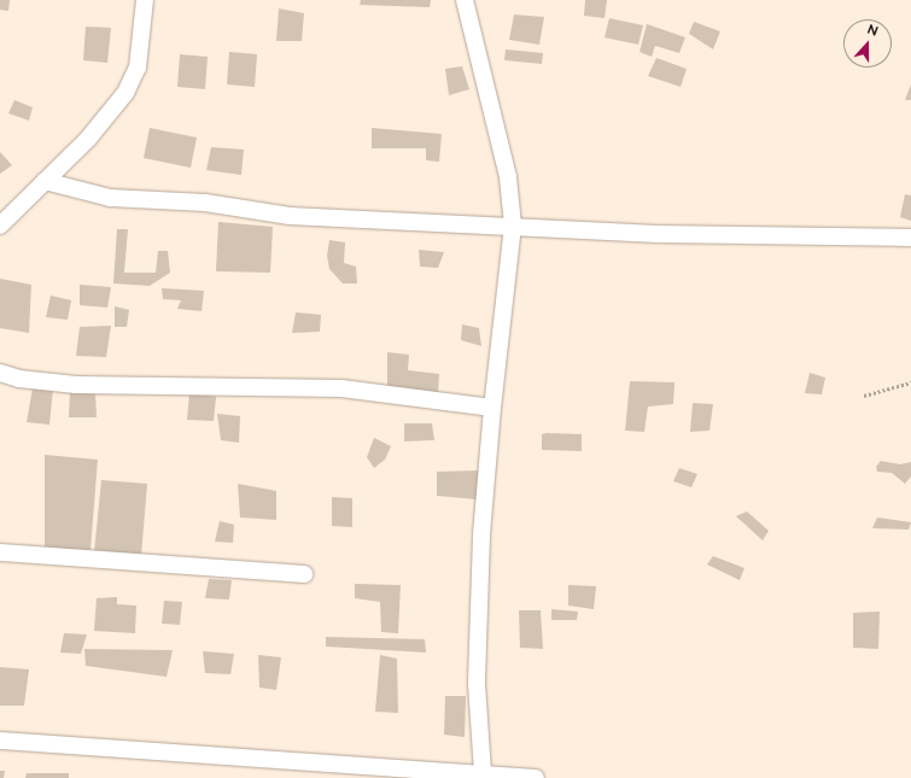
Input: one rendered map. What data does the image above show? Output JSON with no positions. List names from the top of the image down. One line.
{"north":"top"}
